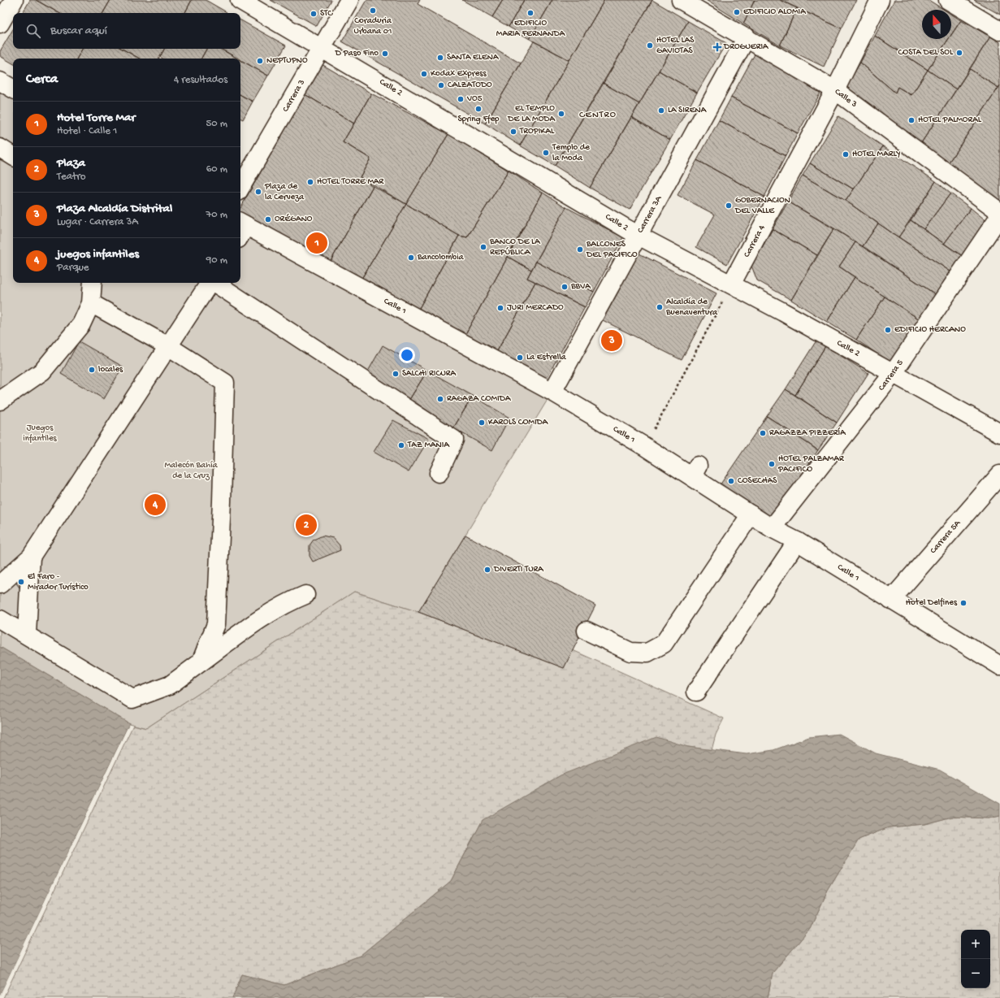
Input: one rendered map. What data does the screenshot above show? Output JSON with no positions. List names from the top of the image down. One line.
{"streets":{"street":["Calle 2","Carrera 3","Calle 3","Carrera 3A","Carrera 4","Calle 1","Carrera 5","Carrera 5A"]},"crossings":[["Calle 2","Carrera 3"],["Calle 2","Carrera 3A"],["Calle 2","Carrera 4"],["Calle 2","Carrera 5"],["Calle 3","Carrera 3A"],["Calle 3","Carrera 4"],["Carrera 3A","Calle 1"],["Calle 1","Carrera 5"],["Calle 1","Carrera 5A"]],"districts":["CENTRO"],"parks":["Juegos infantiles","Malecón Bahía de la Cruz"],"places":{"other":["Coraduria Urbana 01","EDIFICIO ALOMIA","EDIFICIO MARIA FERNANDA","STC","HOTEL LAS GAVIOTAS","COSTA DEL SOL","D Paso Fino","SANTA ELENA","NEPTUPNO","Kodax Express","CALZATODO","VO5","Spring Ffep","LA SIRENA","EL TEMPLO DE LA MODA","HOTEL PALMORAL","TROPIKAL","Templo de la Moda","HOTEL MARLY","HOTEL TORRE MAR","Plaza de la Cerveza","GOBERNACION DEL VALLE","ORÉGANO","BANCO DE LA REPÚBLICA","BALCONES DEL PACIFICO","Bancolombia","BBVA","Alcaldía de Buenaventura","JURI MERCADO","EDIFICIO HERCANO","La Estrella","locales","SALCHI RICURA","RAGAZA COMIDA","KAROLS COMIDA","RAGAZZA PIZZERÍA","TAZ MANIA","HOTEL PALZAMAR PACIFICO","COSECHAS","DIVERTI TURA","El Faro - Mirador Turístico","Hotel Delfines"],"health":["DROGUERIA"]},"north":"top","page":{"search":"Buscar aquí","heading":["Cerca","4 resultados"],"list":[{"mark":"1","name":"Hotel Torre Mar","note":"Hotel · Calle 1","value":"50 m"},{"mark":"2","name":"Plaza","note":"Teatro","value":"60 m"},{"mark":"3","name":"Plaza Alcaldía Distrital","note":"Lugar · Carrera 3A","value":"70 m"},{"mark":"4","name":"juegos infantiles","note":"Parque","value":"90 m"}],"pins":["1","3","4","2"],"map_buttons":["+","−"]}}
